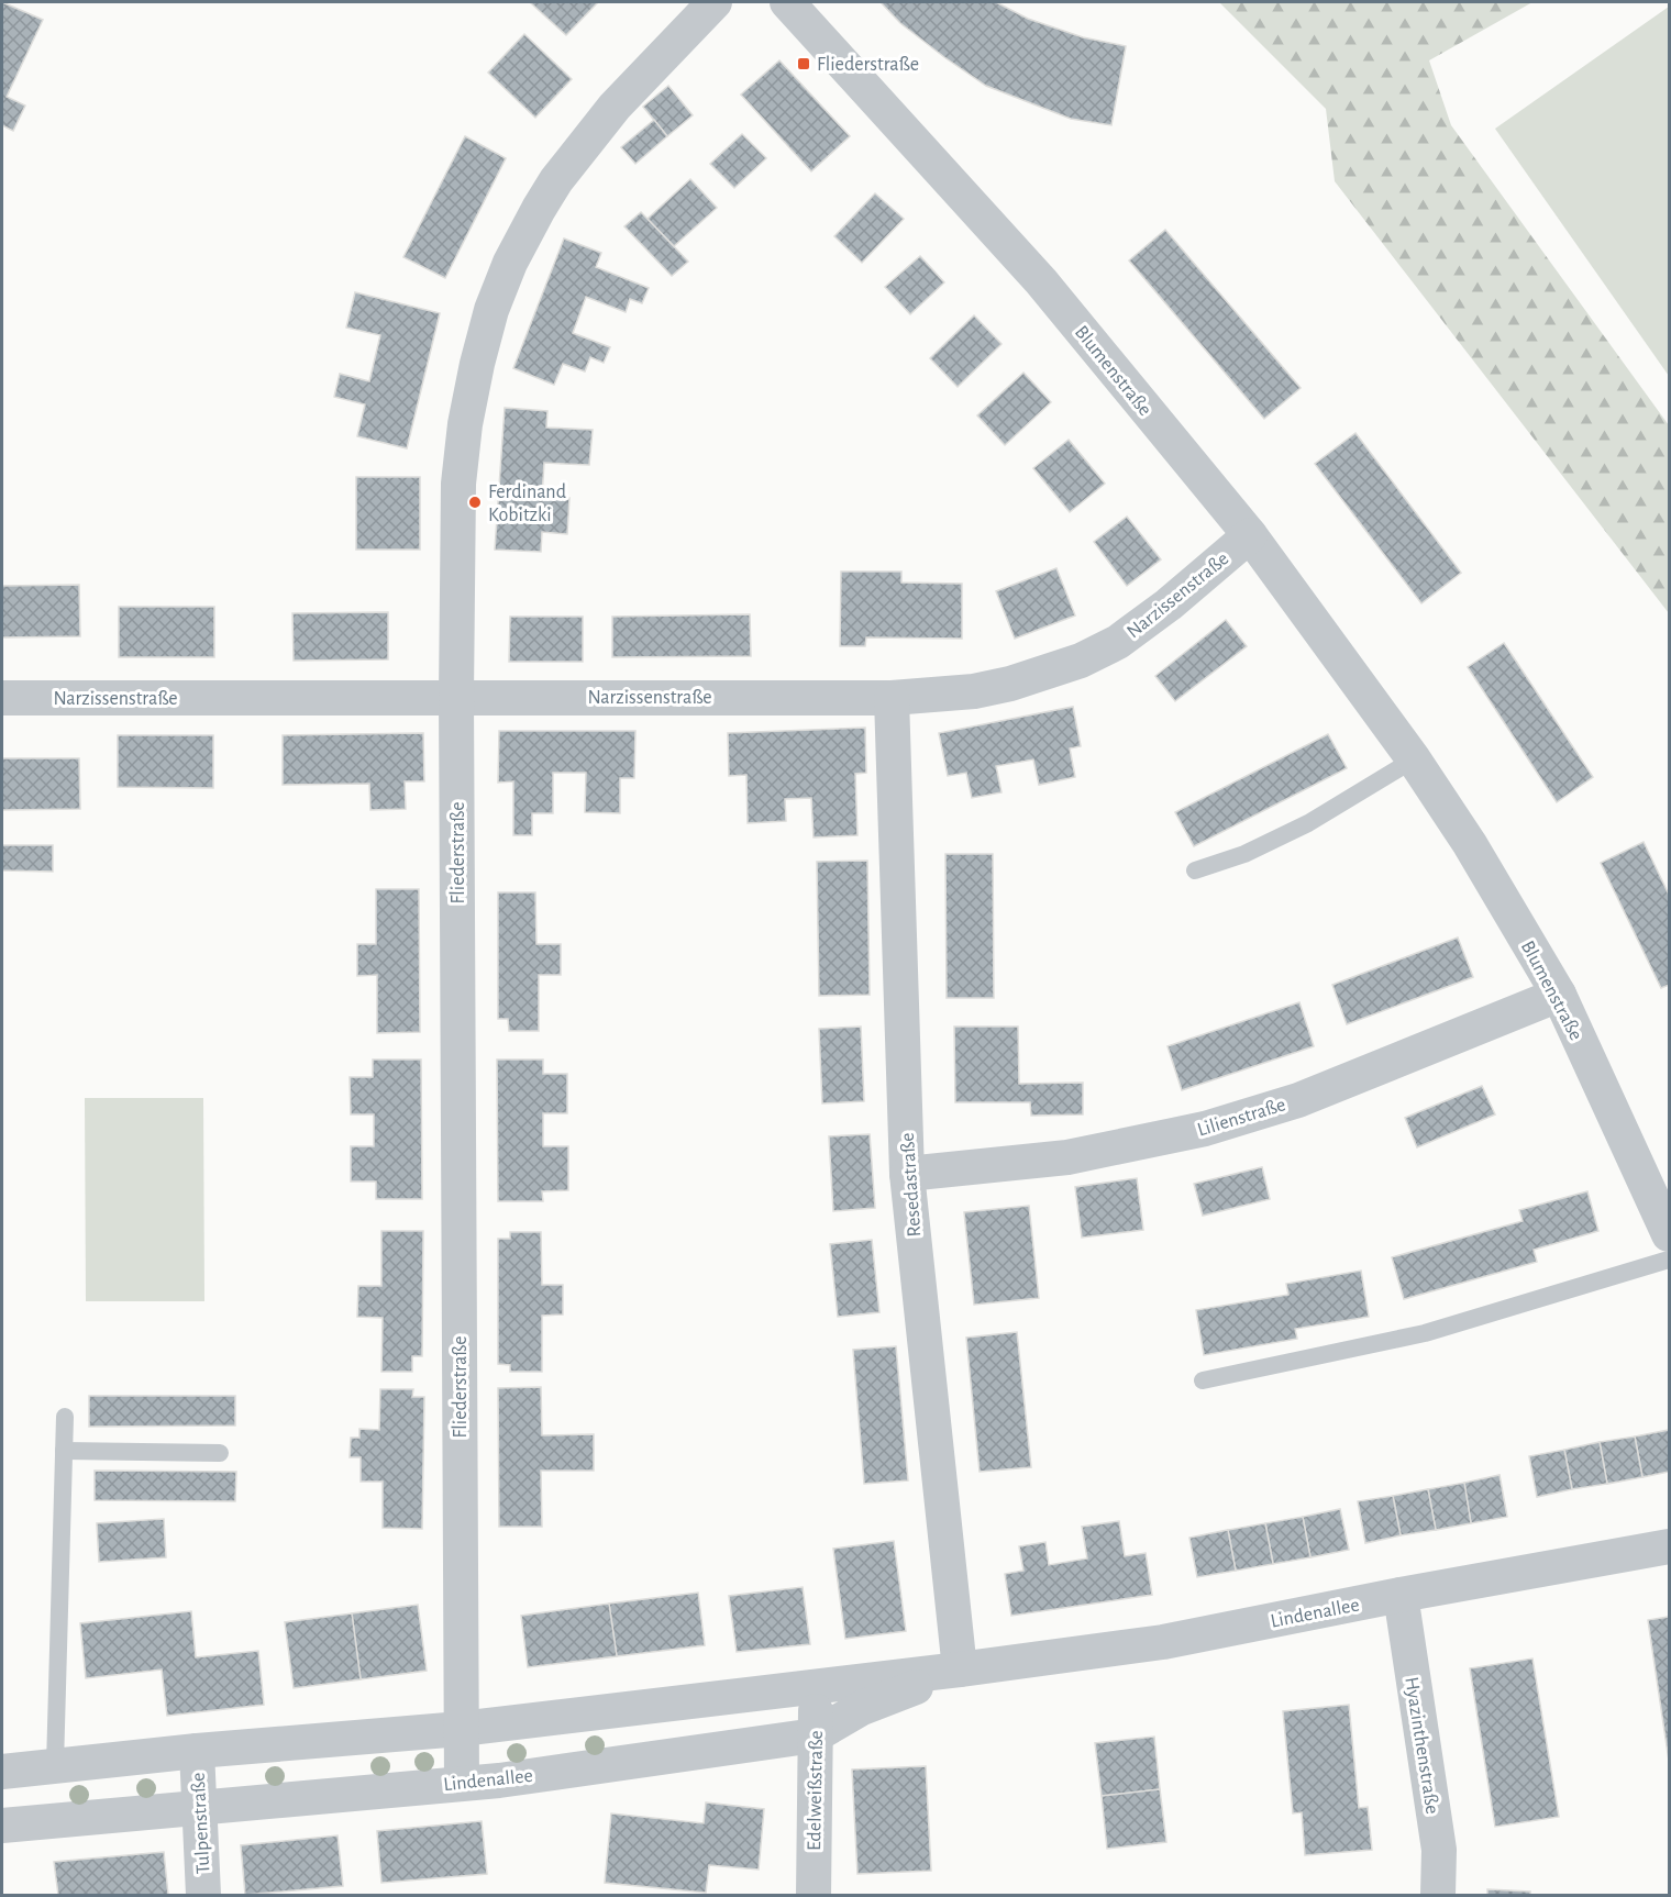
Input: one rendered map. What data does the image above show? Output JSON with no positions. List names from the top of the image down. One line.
{"streets":{"street":["Blumenstraße","Narzissenstraße","Fliederstraße","Lilienstraße","Resedastraße","Lindenallee","Hyazinthenstraße","Edelweißstraße","Tulpenstraße"]},"crossings":[["Blumenstraße","Narzissenstraße"],["Blumenstraße","Lilienstraße"],["Narzissenstraße","Fliederstraße"],["Narzissenstraße","Resedastraße"],["Fliederstraße","Lindenallee"],["Lilienstraße","Resedastraße"],["Resedastraße","Lindenallee"],["Lindenallee","Hyazinthenstraße"],["Lindenallee","Edelweißstraße"],["Lindenallee","Tulpenstraße"]],"places":{"transit":["Fliederstraße"],"other":["Ferdinand Kobitzki"]}}
